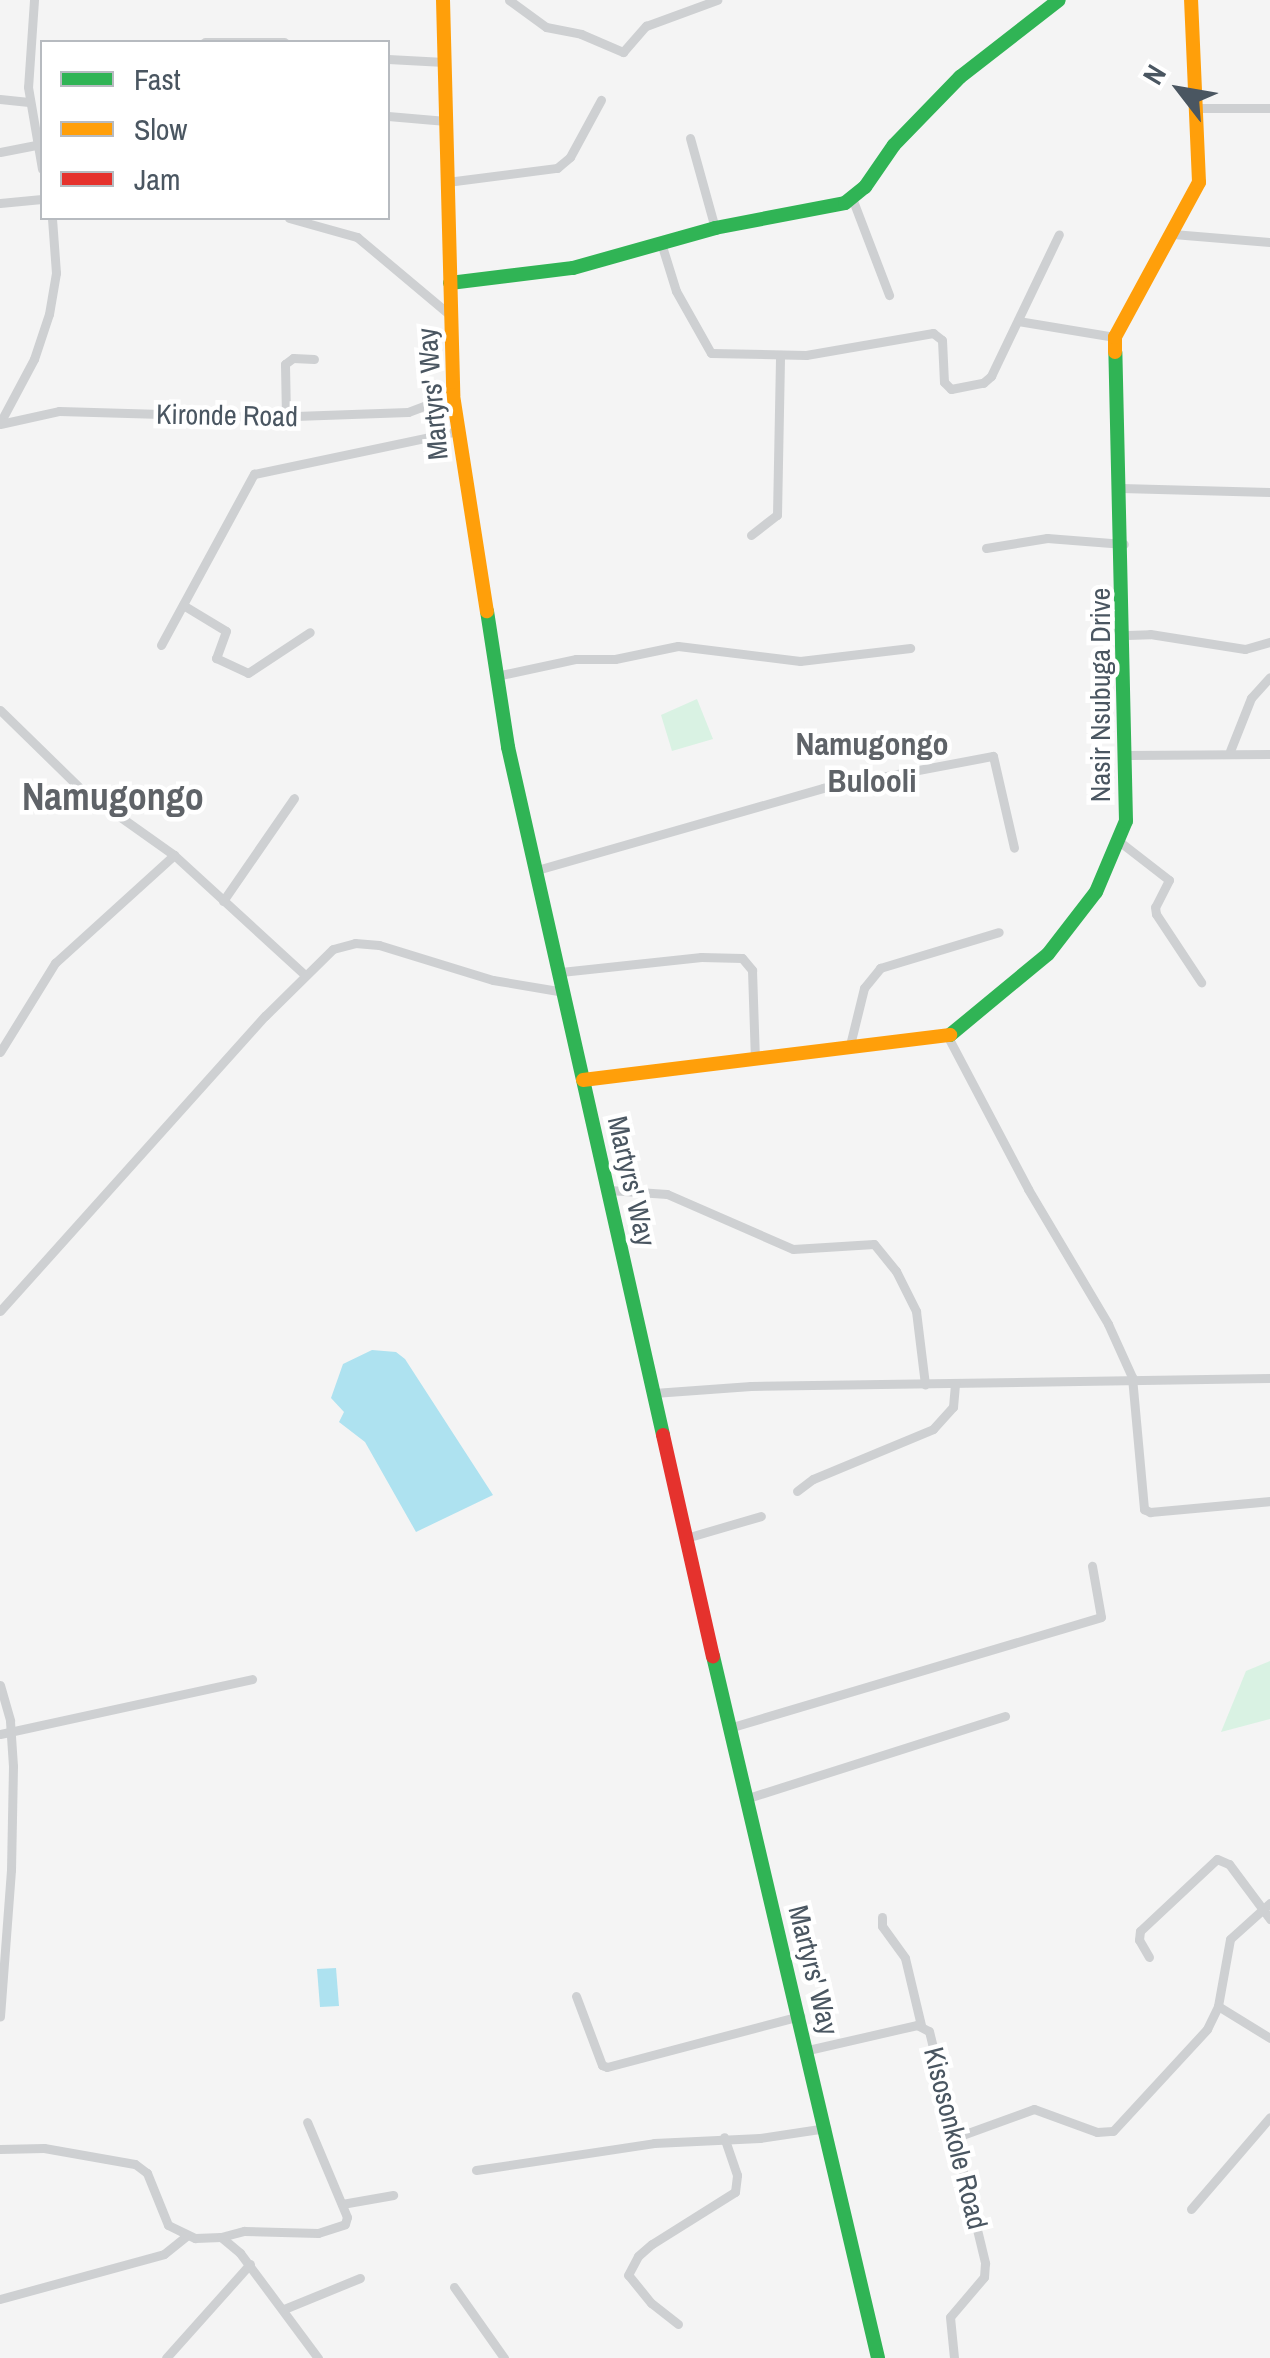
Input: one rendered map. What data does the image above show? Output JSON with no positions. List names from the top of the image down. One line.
{"streets":{"main road":["Martyrs' Way","Nasir Nsubuga Drive"],"street":["Kironde Road","Kisosonkole Road"]},"crossings":[["Martyrs' Way","Kironde Road"],["Martyrs' Way","Kisosonkole Road"]],"districts":["Namugongo Bulooli","Namugongo"],"legend":["Fast","Slow","Jam"],"north":"top left"}
